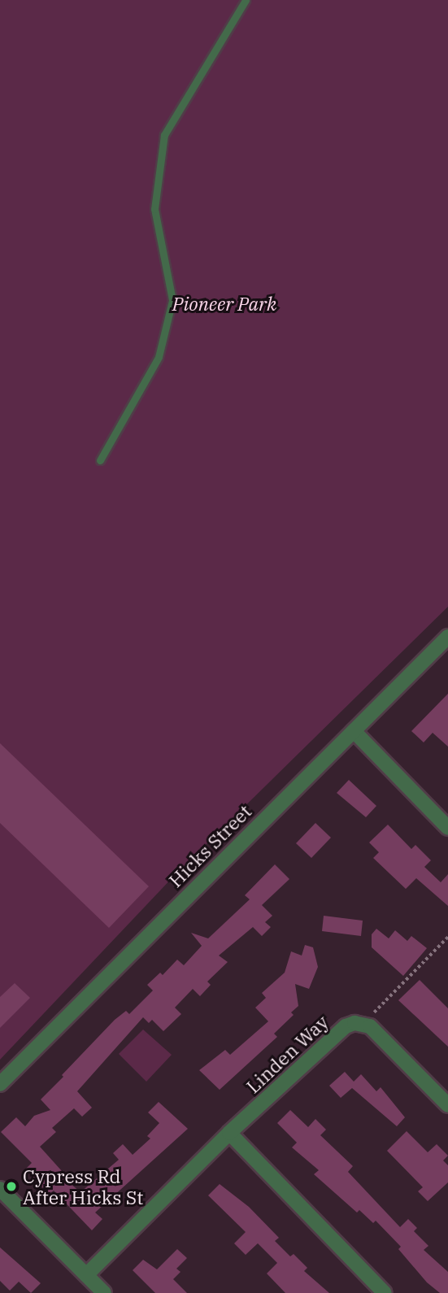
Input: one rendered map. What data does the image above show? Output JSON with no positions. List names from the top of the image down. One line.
{"streets":{"street":["Hicks Street","Linden Way"]},"parks":["Pioneer Park"],"places":["Cypress Rd After Hicks St"]}
